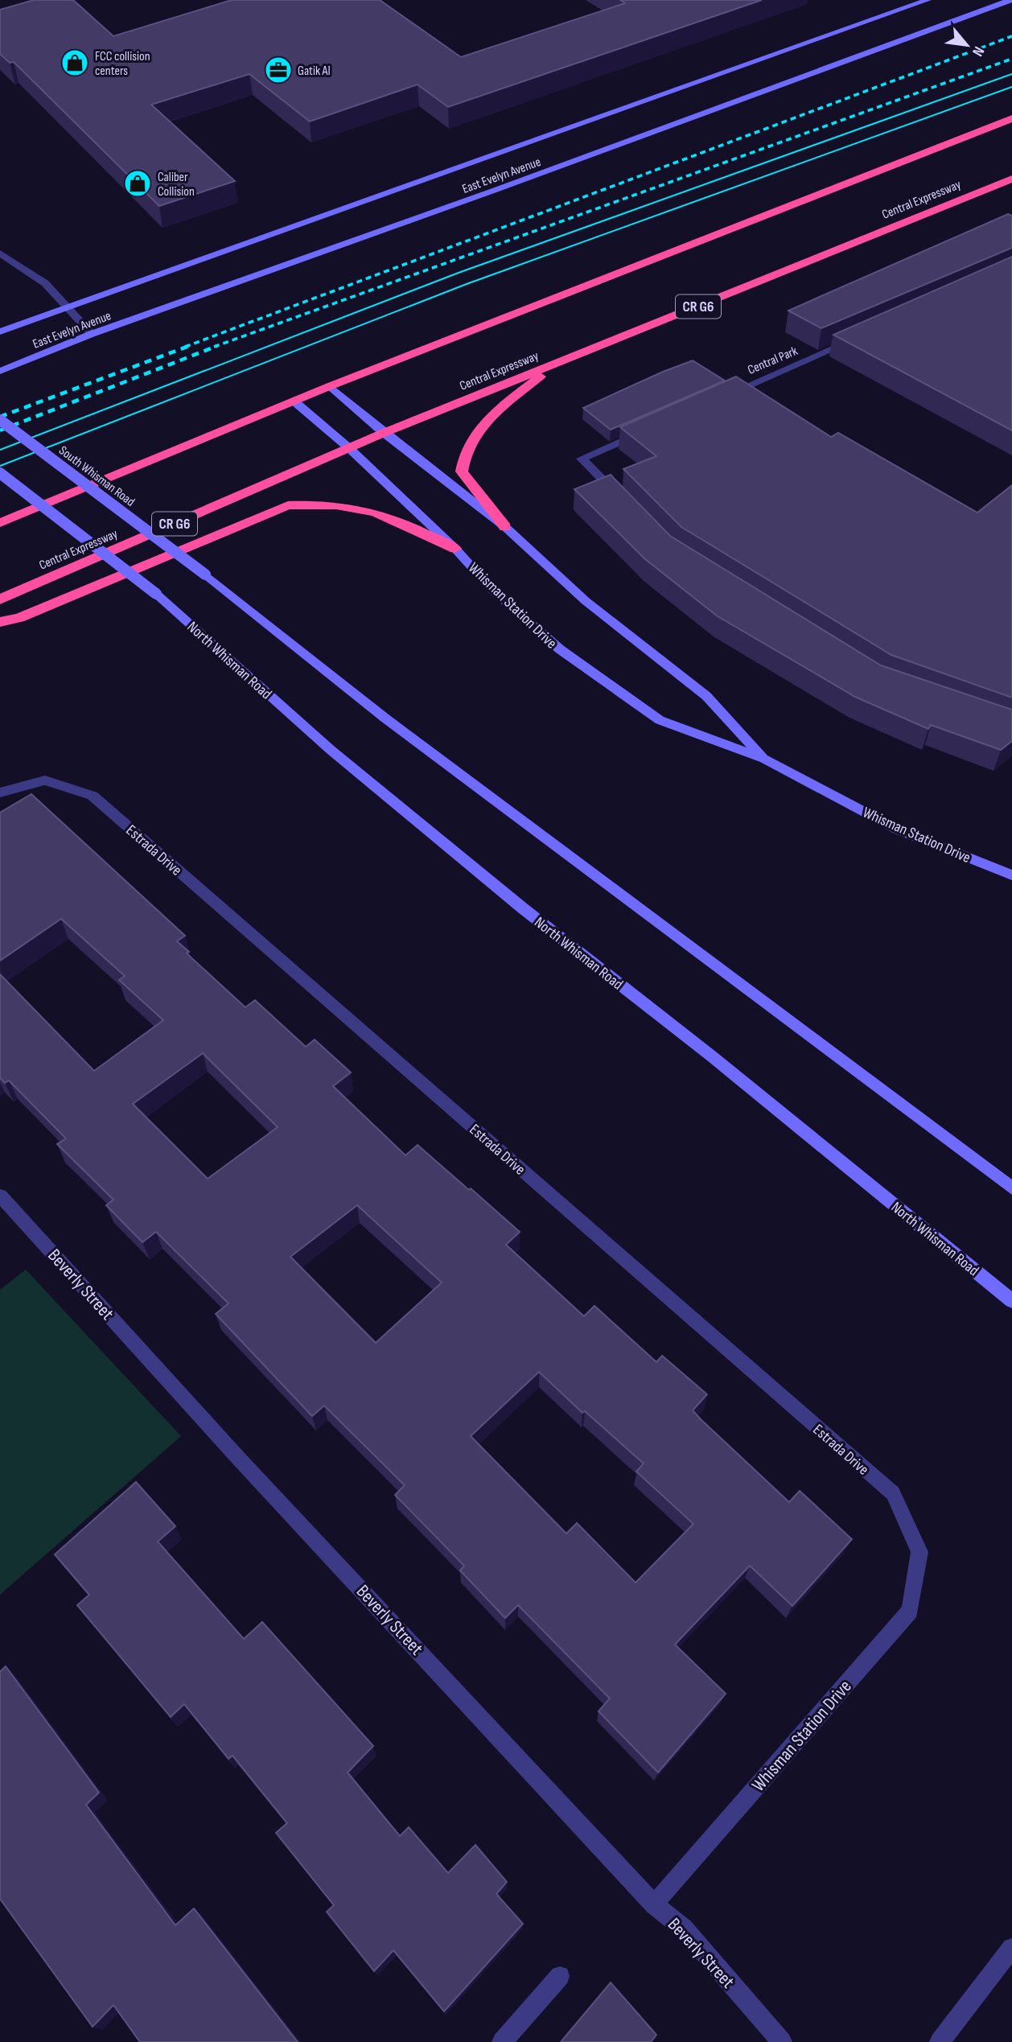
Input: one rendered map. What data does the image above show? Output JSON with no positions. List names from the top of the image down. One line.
{"streets":{"highway":["Central Expressway","CR G6"],"main road":["East Evelyn Avenue","South Whisman Road","Whisman Station Drive","North Whisman Road"],"street":["Central Park","Estrada Drive","Beverly Street"]},"crossings":[["Central Expressway","Whisman Station Drive"],["Whisman Station Drive","Estrada Drive"],["Whisman Station Drive","Beverly Street"]],"places":{"shop":["FCC collision centers","Caliber Collision"],"office":["Gatik AI"]},"north":"bottom right"}
